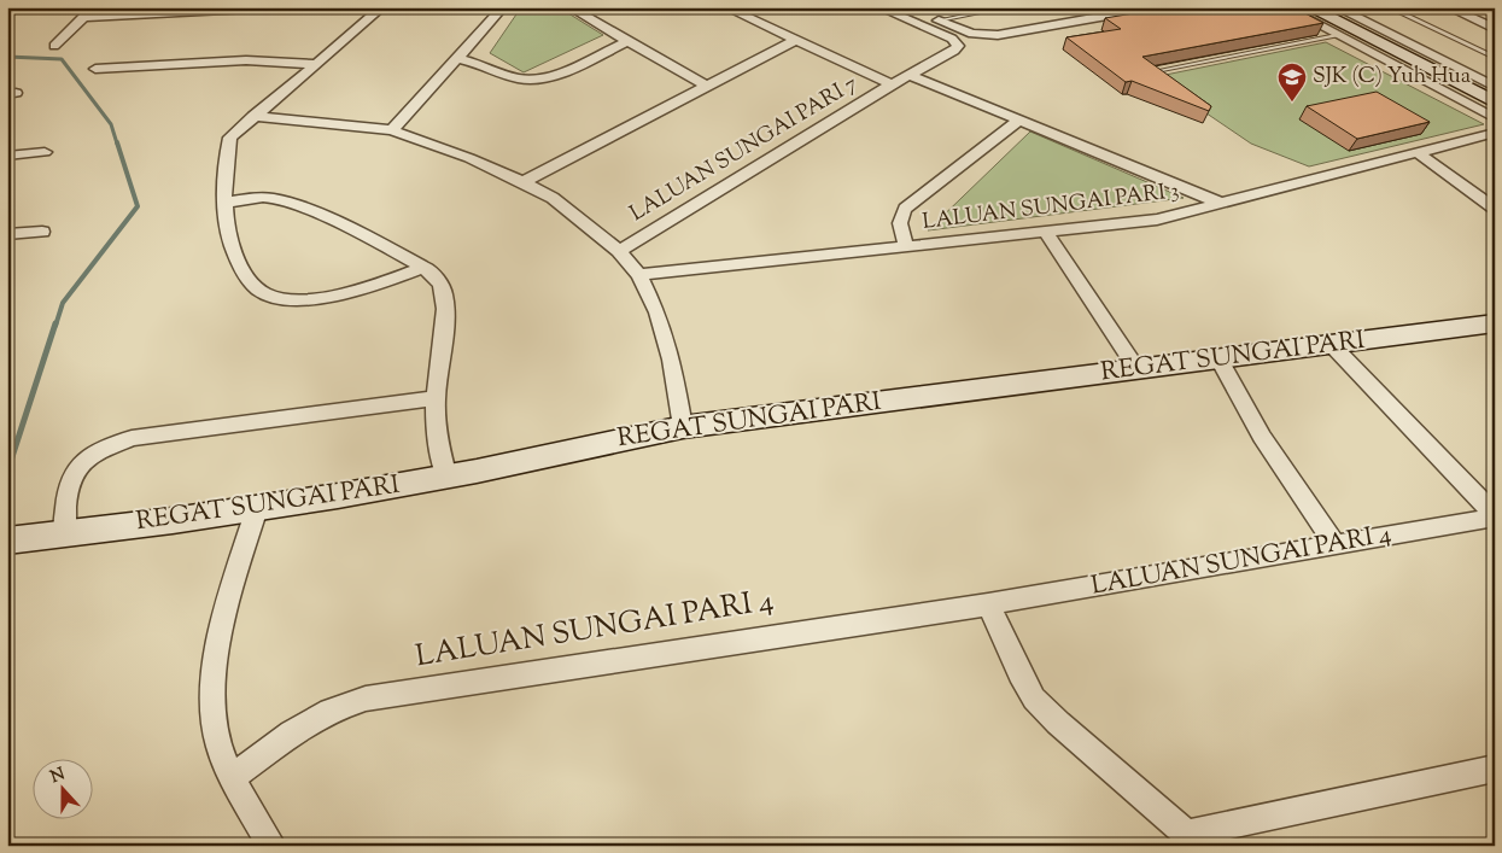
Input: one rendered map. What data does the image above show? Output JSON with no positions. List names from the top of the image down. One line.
{"streets":{"main road":["REGAT SUNGAI PARI"],"street":["LALUAN SUNGAI PARI 7","LALUAN SUNGAI PARI 3","LALUAN SUNGAI PARI 4"]},"places":{"school or university":["SJK (C) Yuh Hua"]},"north":"top"}
